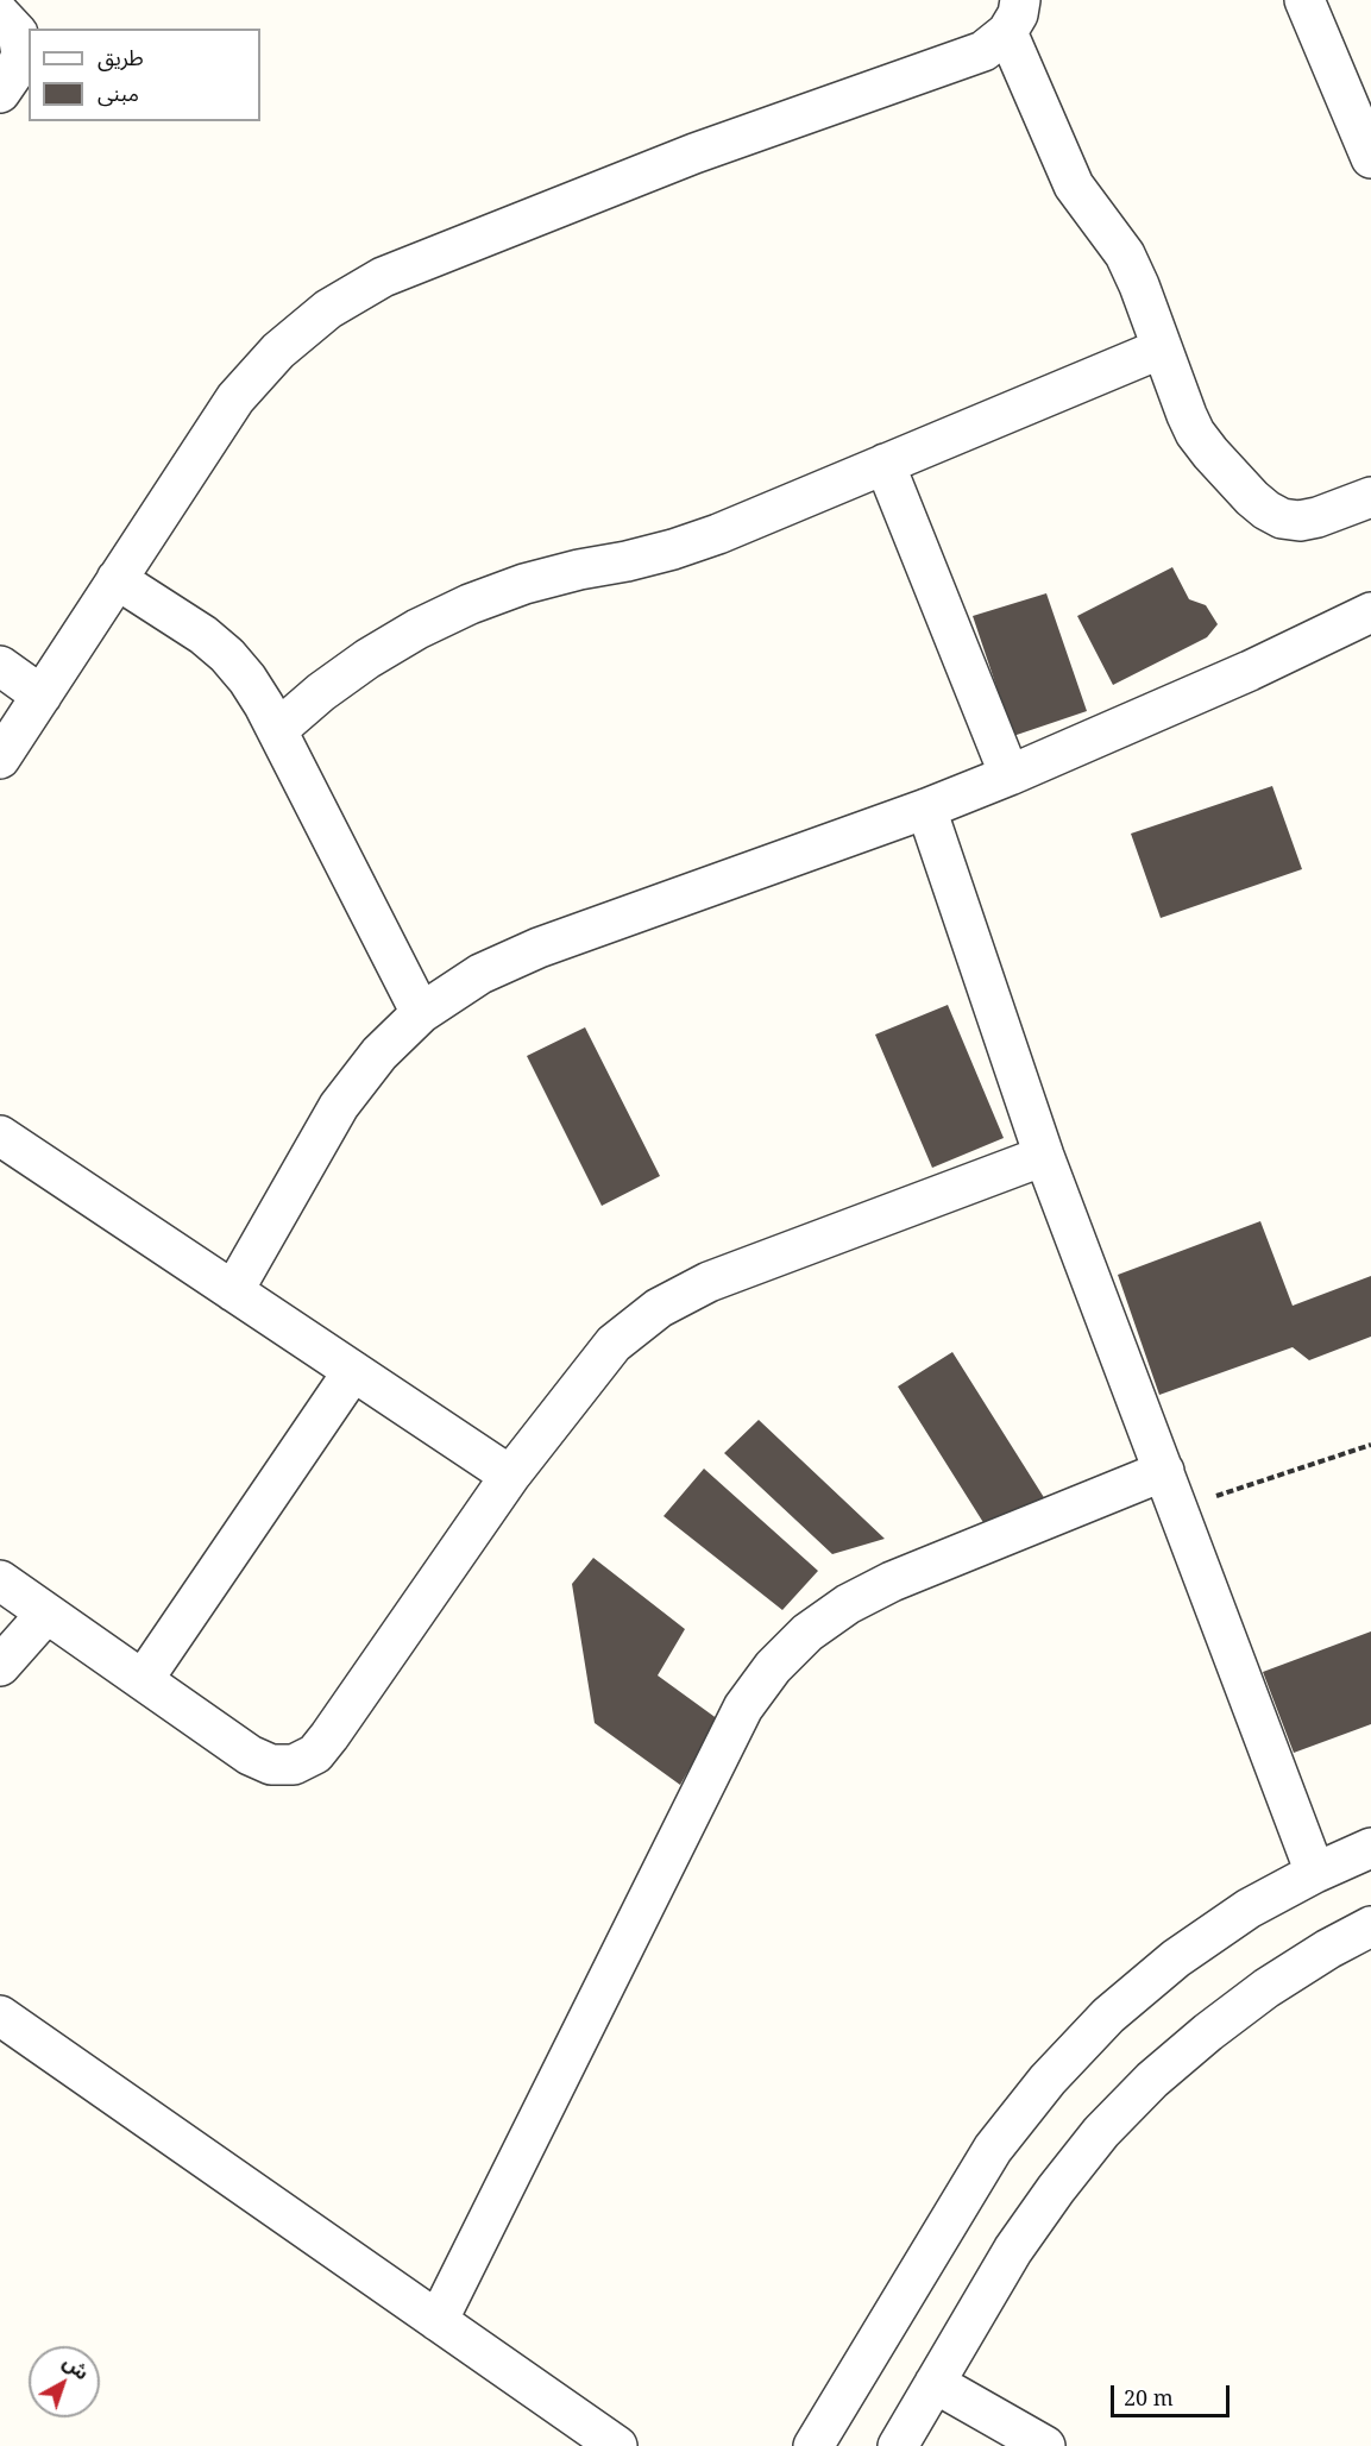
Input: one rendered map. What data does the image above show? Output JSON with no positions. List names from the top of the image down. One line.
{"legend":["طريق","مبنى"],"scale_bar":"20 m","north":"top right"}
